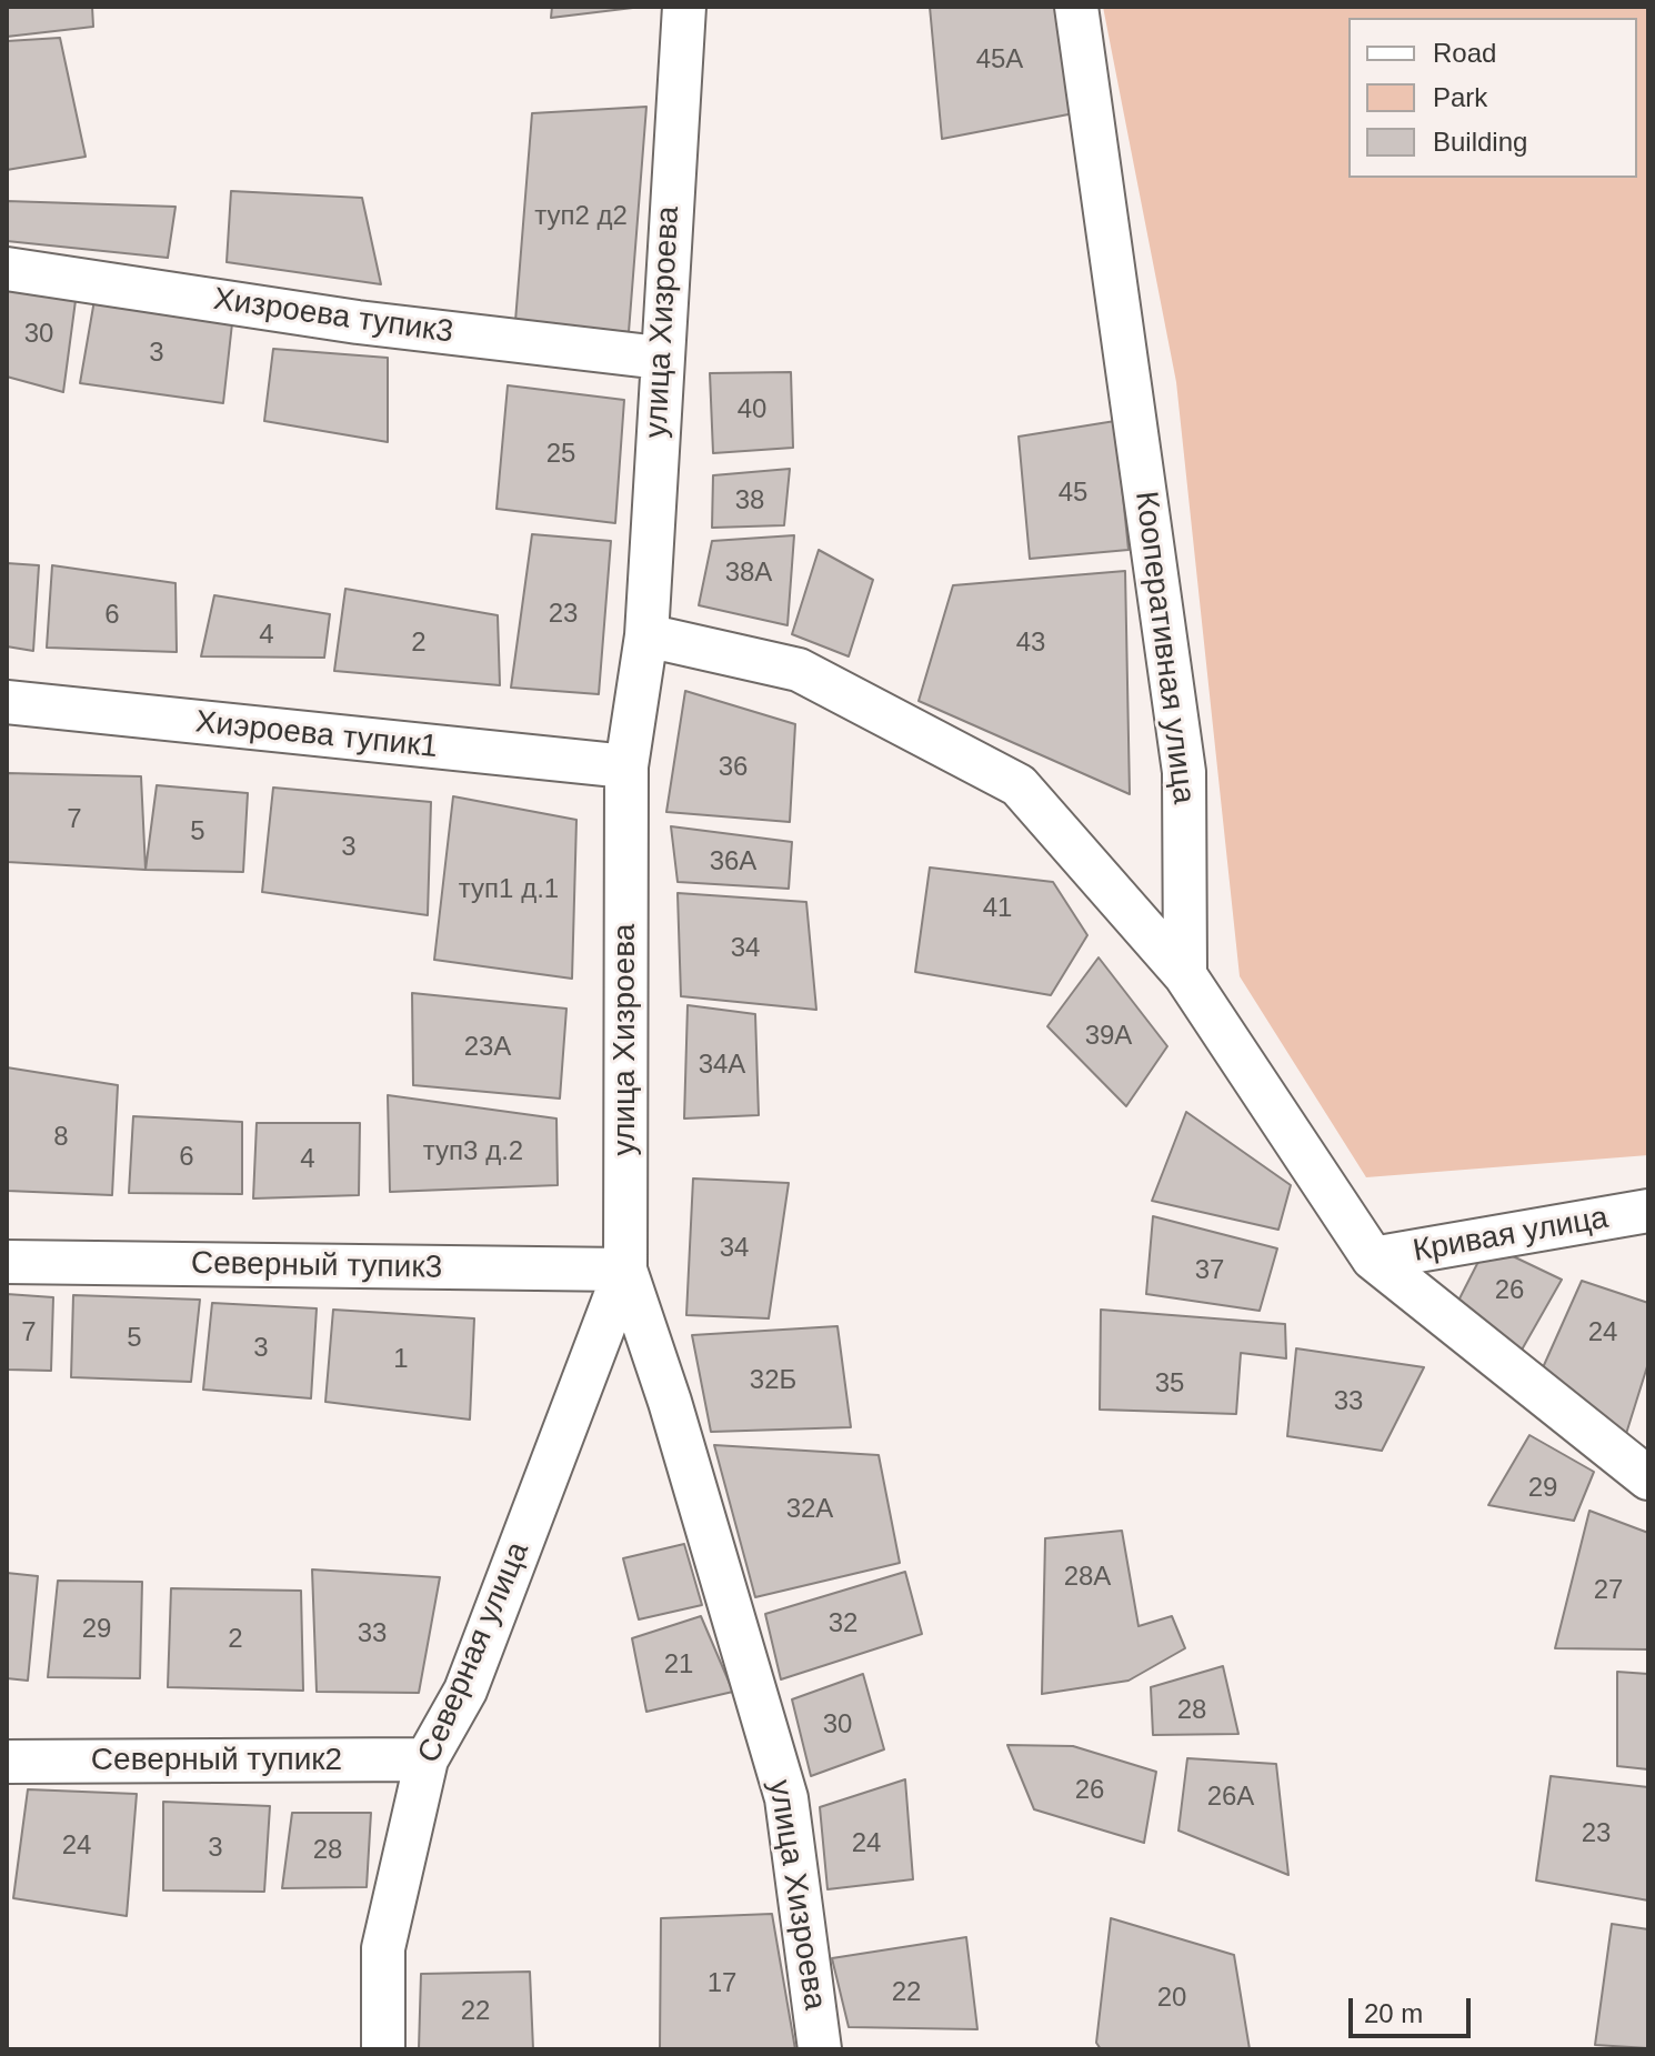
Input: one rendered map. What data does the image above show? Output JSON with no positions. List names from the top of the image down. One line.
{"streets":{"street":["Хизроева тупик3","улица Хизроева","Кооперативная улица","Хиэроева тупик1","Кривая улица","Северный тупик3","Северная улица","Северный тупик2"]},"crossings":[["Хизроева тупик3","улица Хизроева"],["улица Хизроева","Хиэроева тупик1"],["улица Хизроева","Северный тупик3"],["улица Хизроева","Северная улица"],["Северный тупик3","Северная улица"],["Северная улица","Северный тупик2"]],"house_numbers":["45А","туп2 д2","30","3","40","25","45","38","38А","23","6","4","2","43","36","7","5","3","36А","туп1 д.1","41","34","39А","23А","34А","8","туп3 д.2","6","4","34","37","26","7","24","5","3","1","32Б","35","33","29","32А","28А","27","32","29","33","2","21","28","30","26","26А","23","24","24","3","28","17","22","20","22"],"legend":["Road","Park","Building"],"scale_bar":"20 m"}
